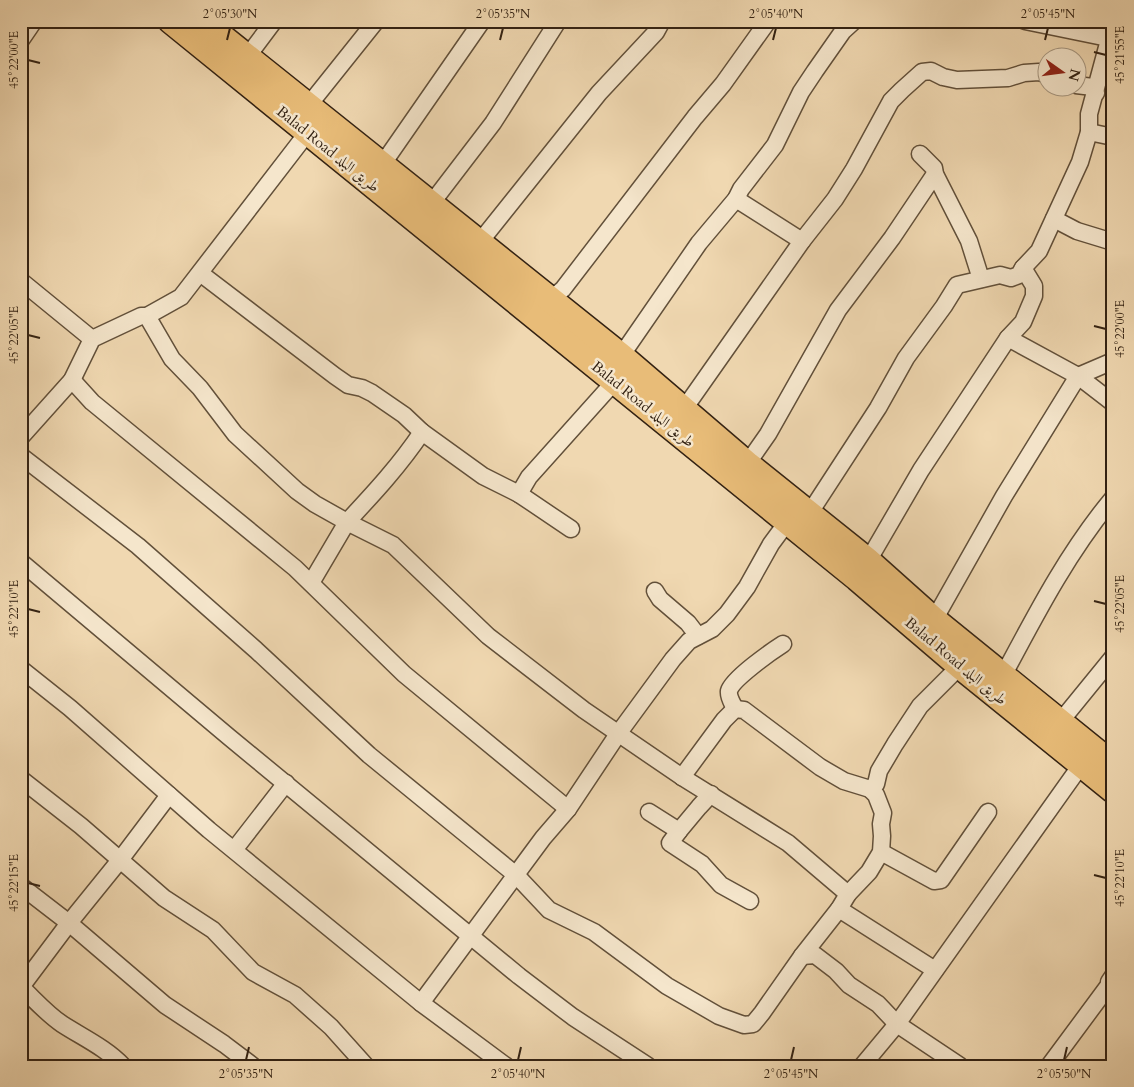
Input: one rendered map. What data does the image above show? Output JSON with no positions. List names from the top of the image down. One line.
{"streets":{"highway":["Balad Road طريق البلد"]},"north":"right","coordinates":["2°05'30\"N","2°05'35\"N","2°05'40\"N","2°05'45\"N","45°21'55\"E","45°22'00\"E","45°22'05\"E","45°22'10\"E","45°22'15\"E","2°05'50\"N"]}
